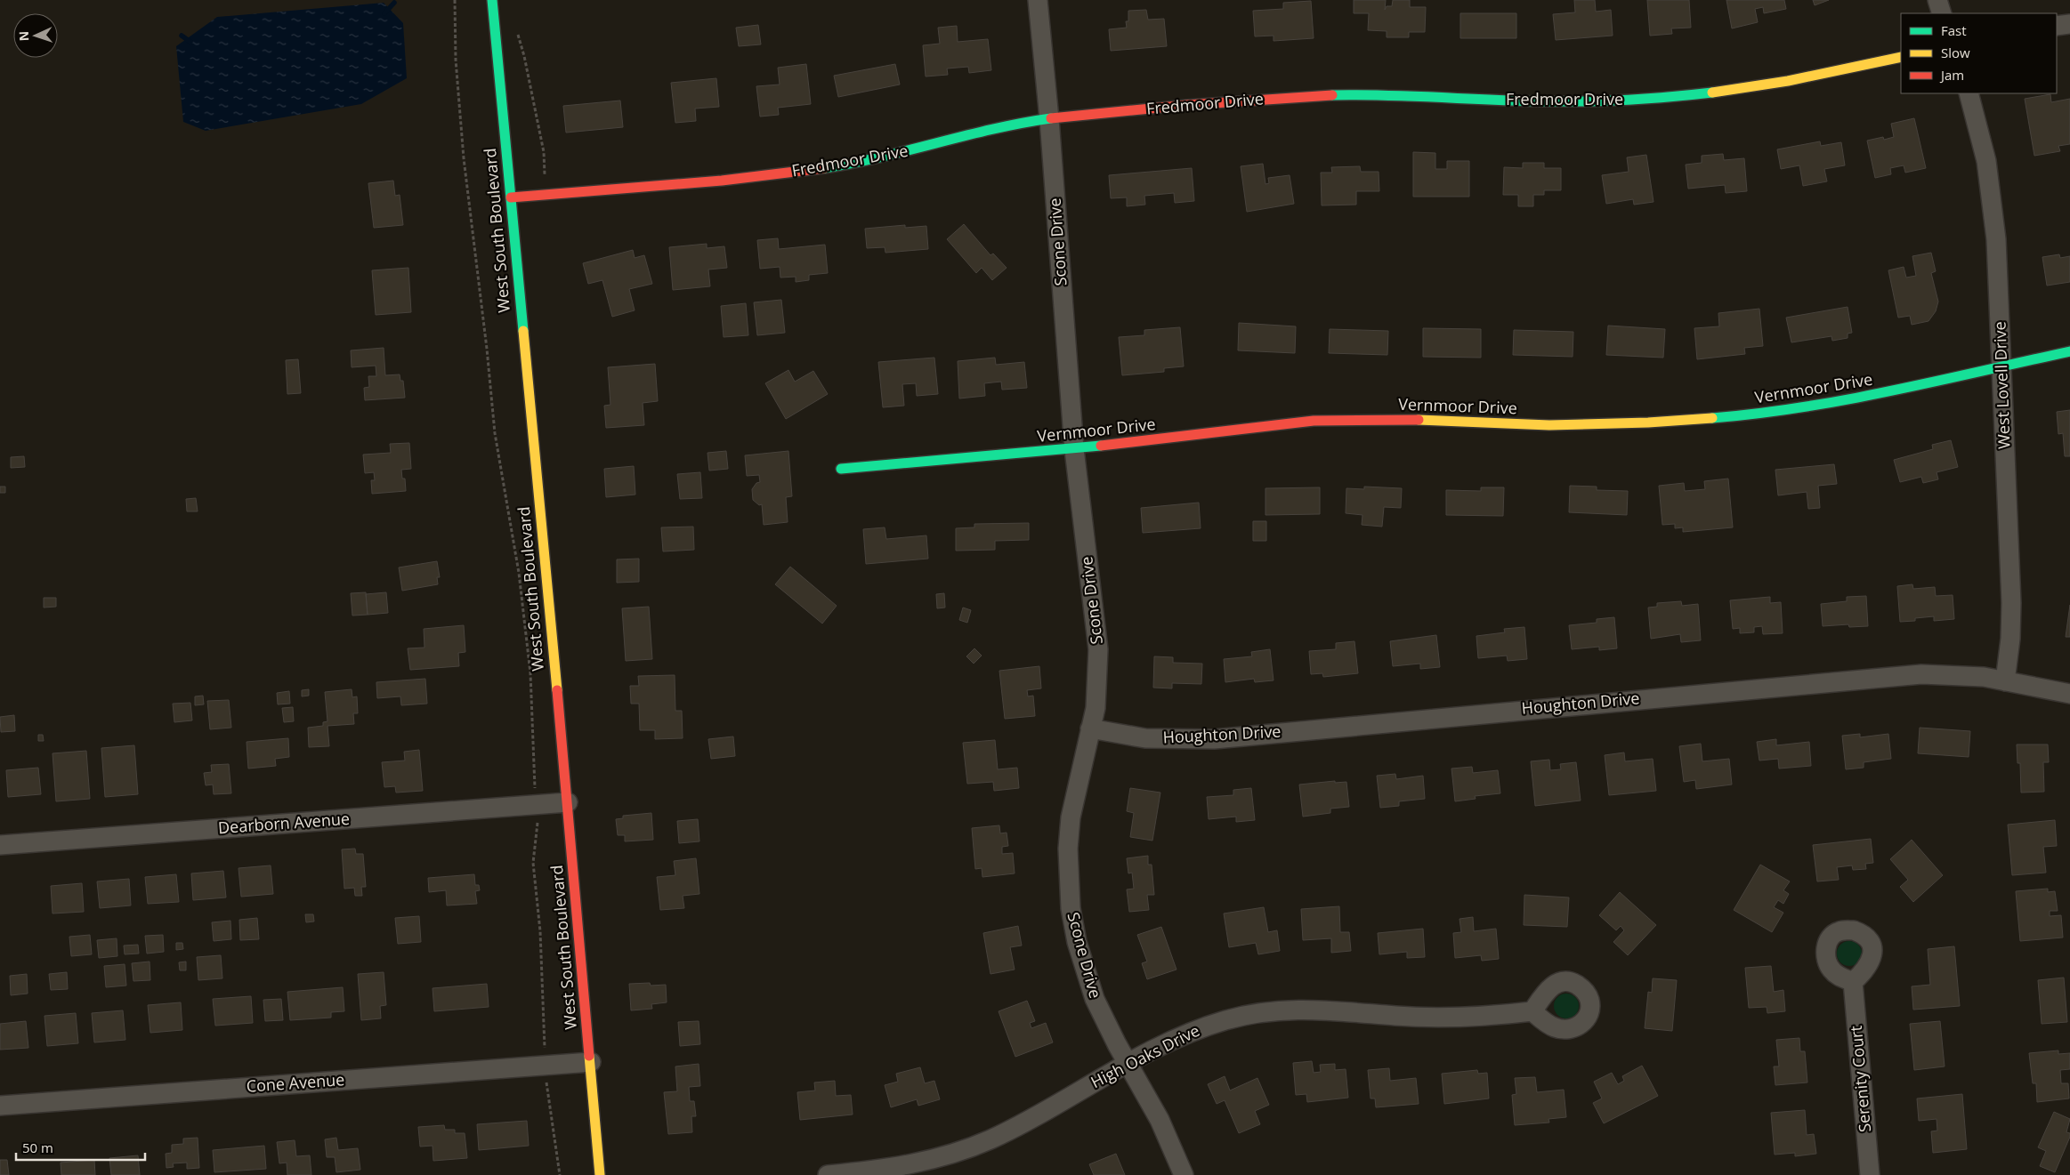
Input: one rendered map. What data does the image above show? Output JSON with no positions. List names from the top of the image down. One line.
{"streets":{"street":["Fredmoor Drive","West South Boulevard","Scone Drive","West Lovell Drive","Vernmoor Drive","Houghton Drive","Dearborn Avenue","High Oaks Drive","Serenity Court","Cone Avenue"]},"crossings":[["Fredmoor Drive","West South Boulevard"],["Fredmoor Drive","Scone Drive"],["West South Boulevard","Dearborn Avenue"],["West South Boulevard","Cone Avenue"],["Scone Drive","Vernmoor Drive"],["Scone Drive","Houghton Drive"],["Scone Drive","High Oaks Drive"],["West Lovell Drive","Vernmoor Drive"],["West Lovell Drive","Houghton Drive"]],"legend":["Fast","Slow","Jam"],"scale_bar":"50 m","north":"left"}
